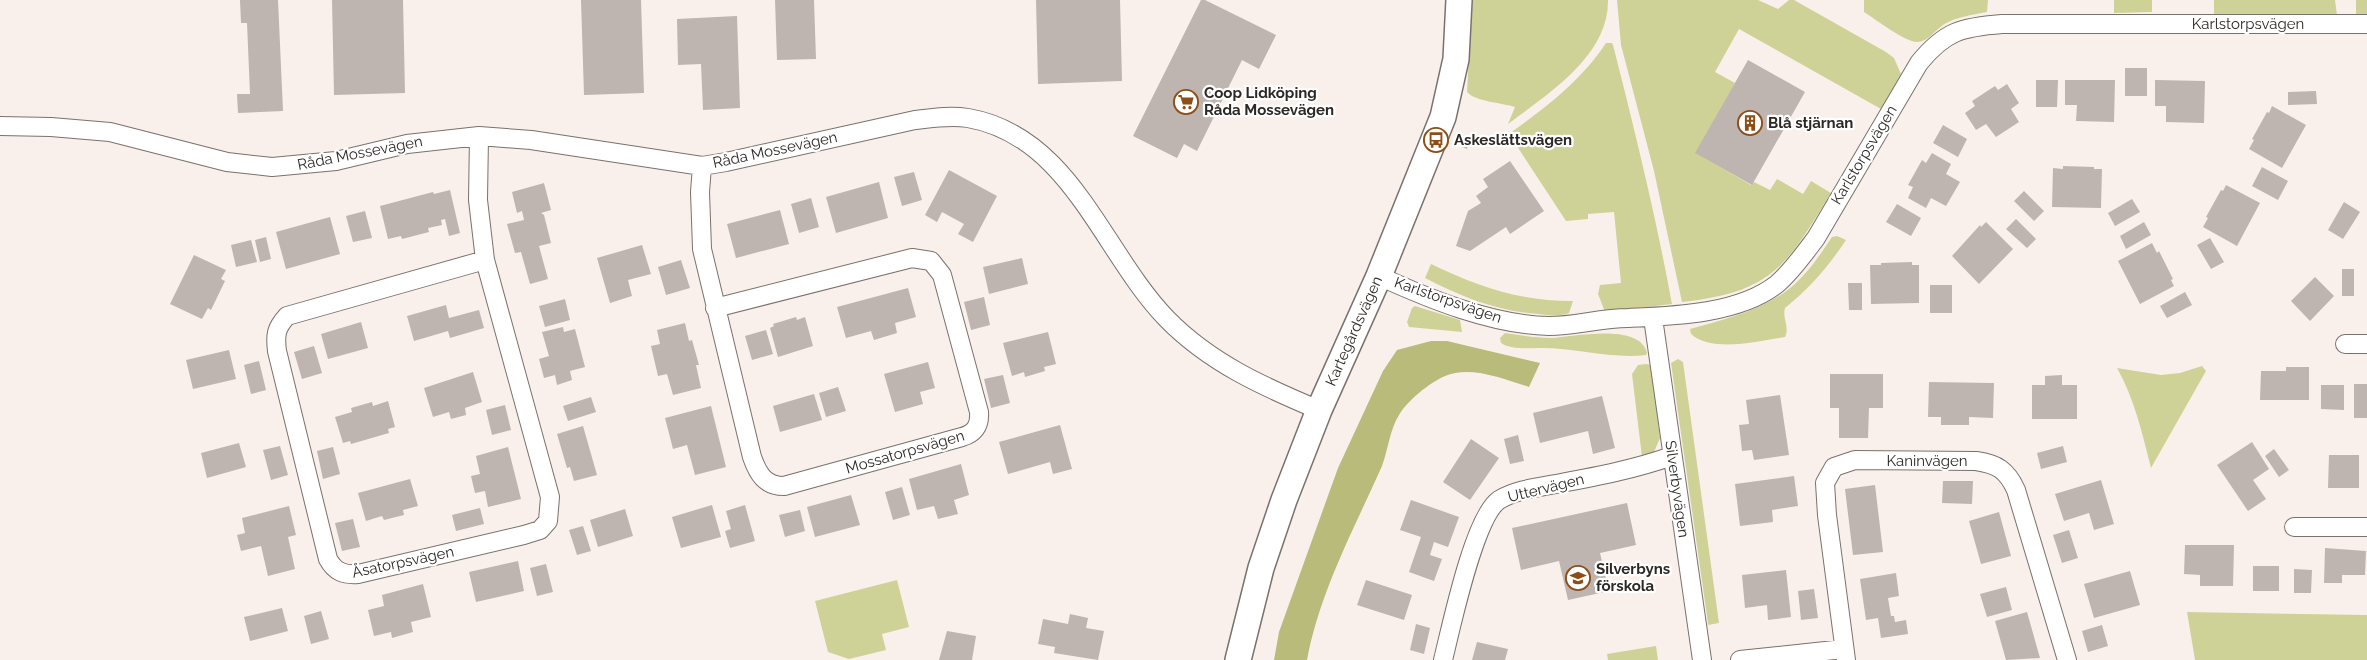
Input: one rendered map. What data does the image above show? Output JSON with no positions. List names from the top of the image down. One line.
{"streets":{"street":["Karlstorpsvägen","Råda Mossevägen","Kartegårdsvägen","Mossatorpsvägen","Kaninvägen","Uttervägen","Silverbyvägen","Åsatorpsvägen"]},"crossings":[["Karlstorpsvägen","Kartegårdsvägen"],["Karlstorpsvägen","Silverbyvägen"],["Råda Mossevägen","Kartegårdsvägen"],["Råda Mossevägen","Mossatorpsvägen"],["Råda Mossevägen","Åsatorpsvägen"],["Uttervägen","Silverbyvägen"]],"places":{"supermarket":["Coop Lidköping Råda Mossevägen"],"building":["Blå stjärnan"],"bus stop":["Askeslättsvägen"],"school or university":["Silverbyns förskola"]}}
